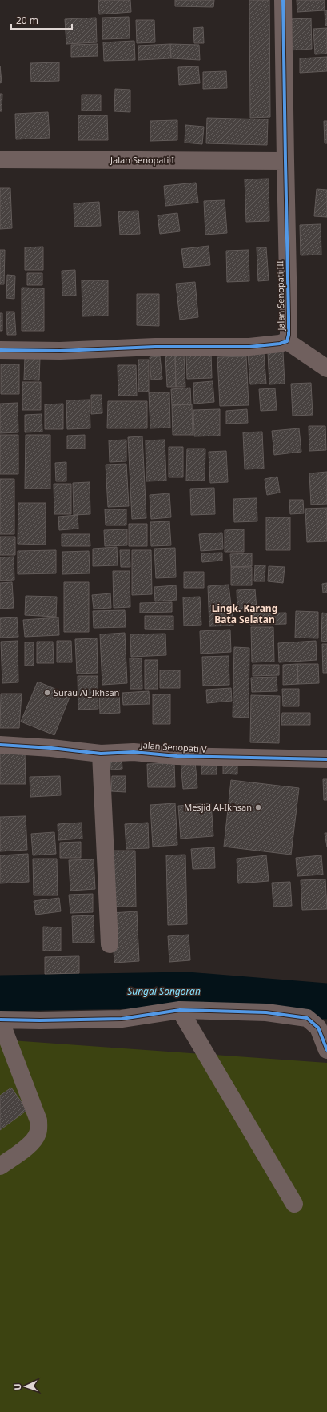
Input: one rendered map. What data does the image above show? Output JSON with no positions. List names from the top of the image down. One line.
{"streets":{"street":["Jalan Senopati I","Jalan Senopati III","Jalan Senopati V"]},"crossings":[["Jalan Senopati I","Jalan Senopati III"]],"districts":["Lingk. Karang Bata Selatan"],"water":["Sungai Songoran"],"places":["Surau Al_Ikhsan","Mesjid Al-Ikhsan"],"scale_bar":"20 m","north":"left"}
